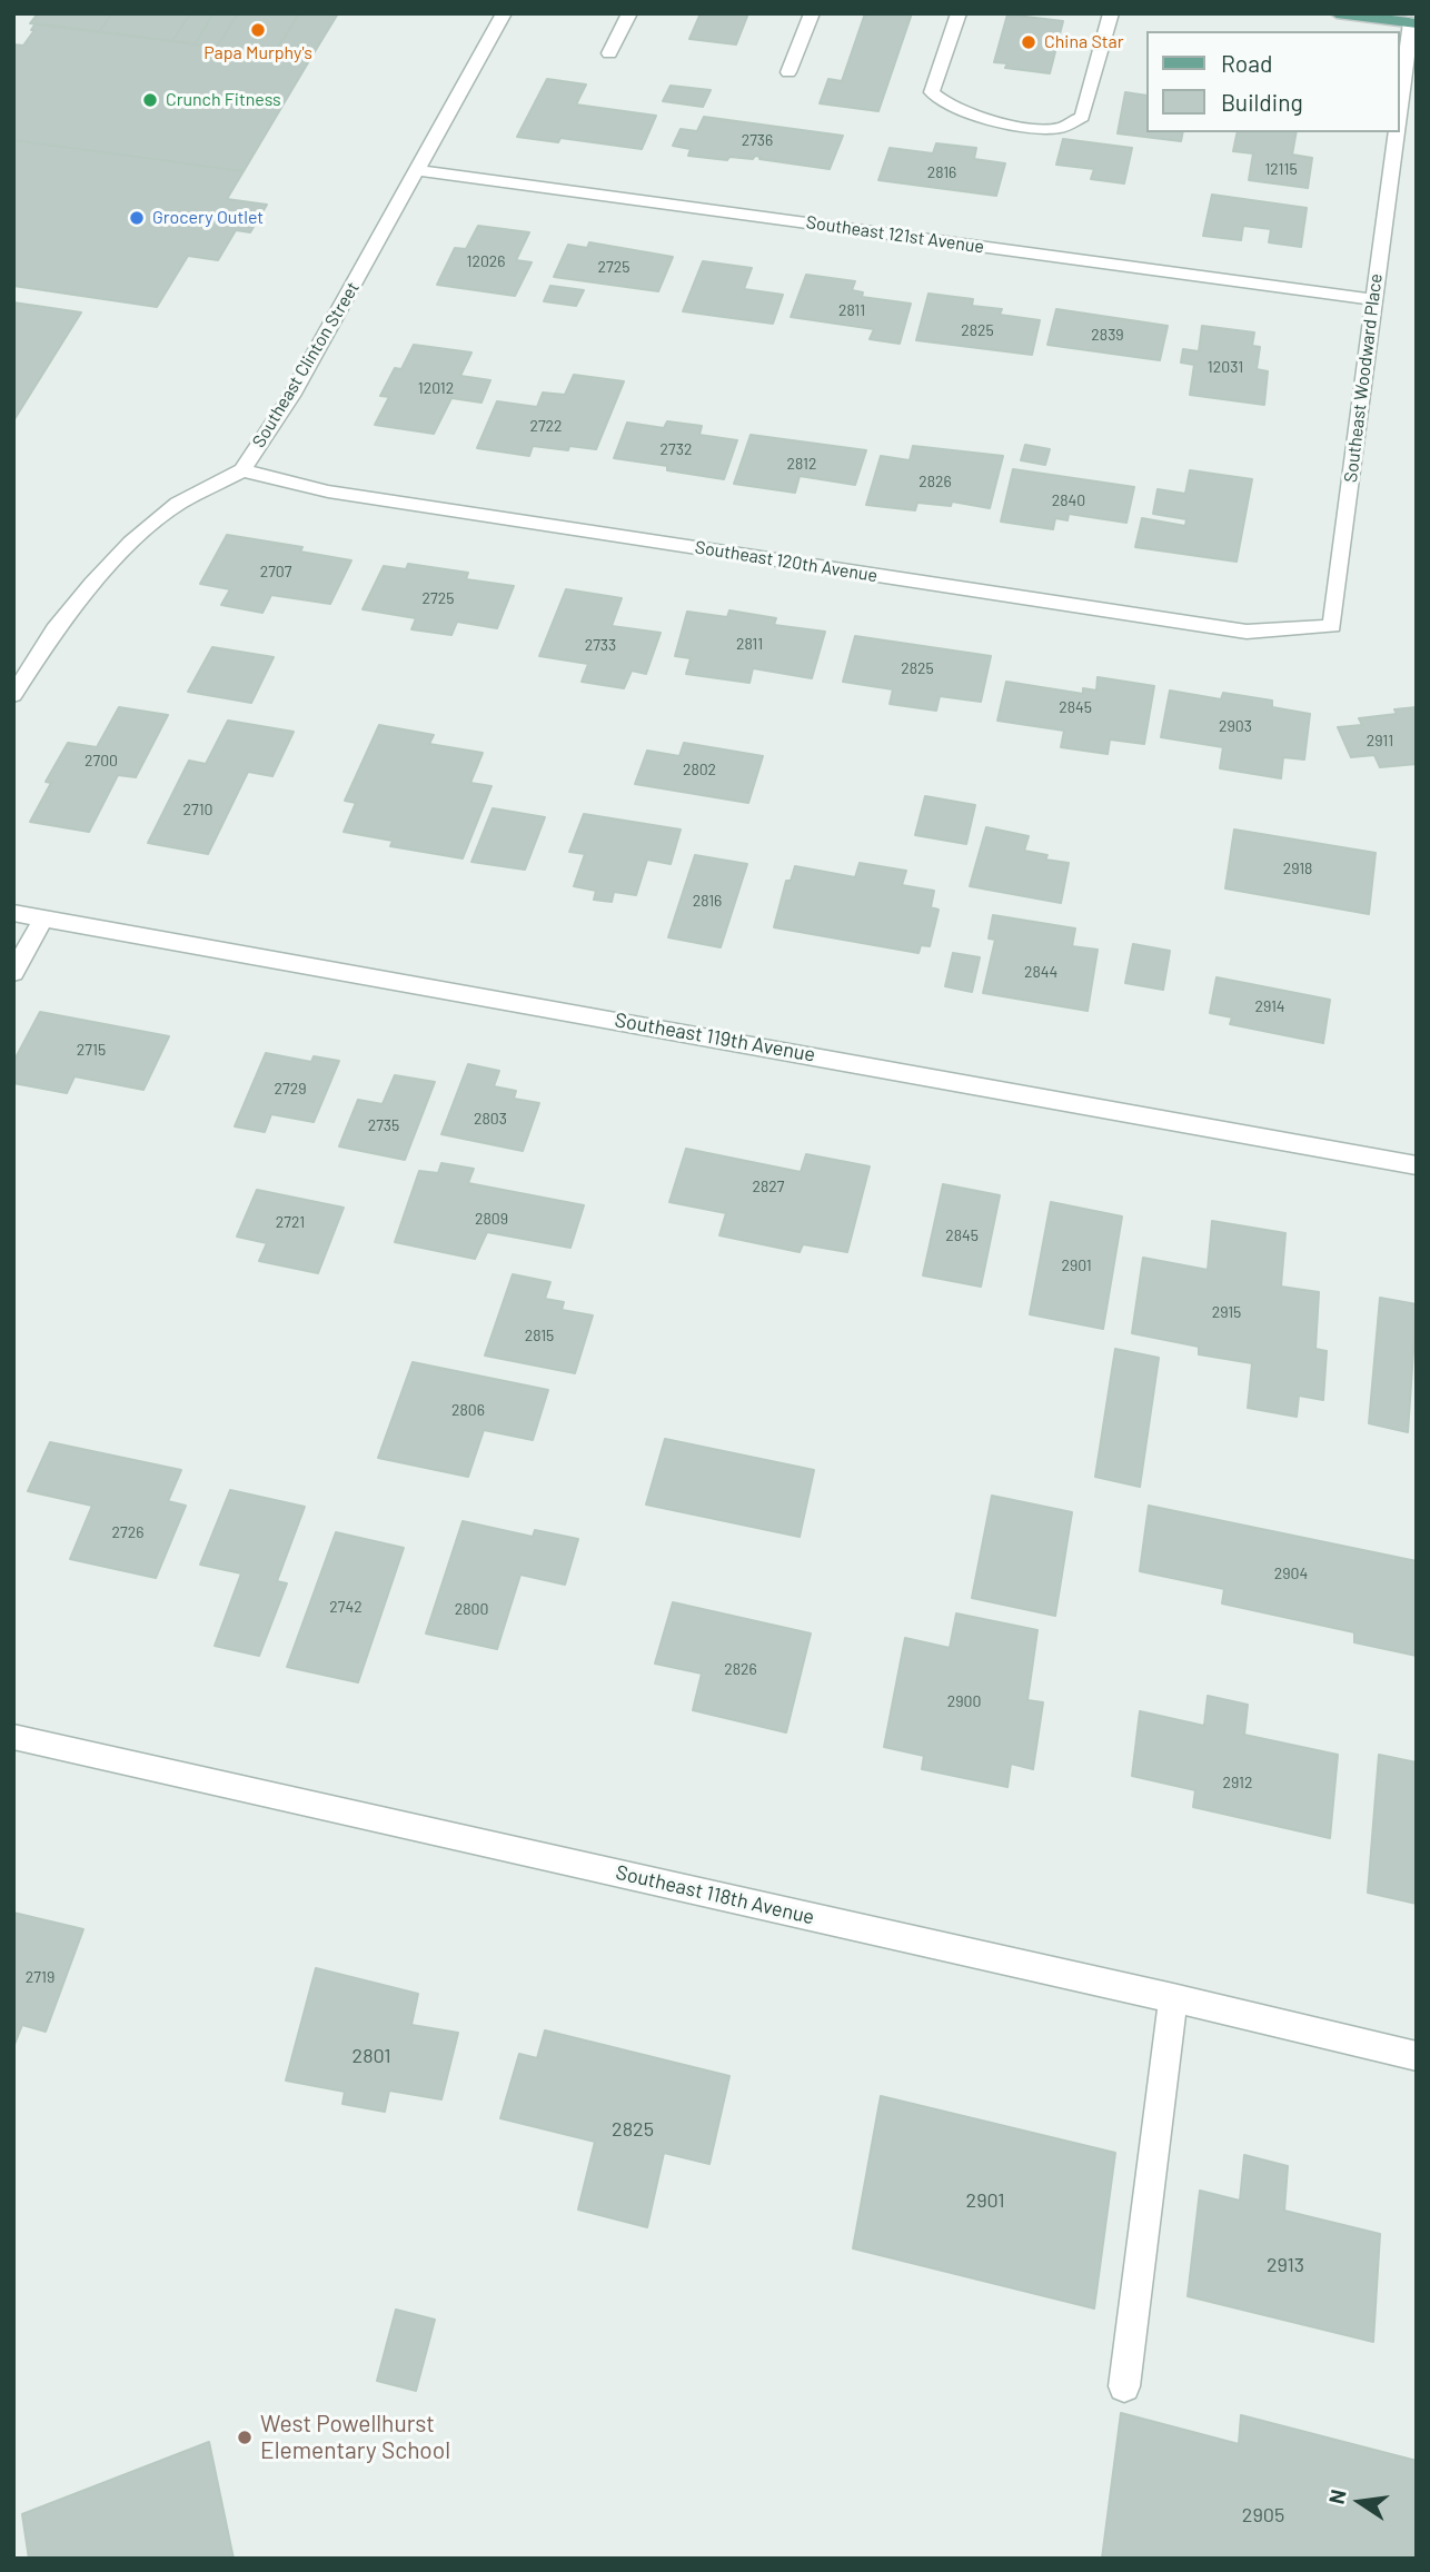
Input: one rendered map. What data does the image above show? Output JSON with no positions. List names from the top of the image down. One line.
{"streets":{"street":["Southeast 121st Avenue","Southeast Clinton Street","Southeast Woodward Place","Southeast 120th Avenue","Southeast 119th Avenue","Southeast 118th Avenue"]},"crossings":[["Southeast 121st Avenue","Southeast Clinton Street"],["Southeast 121st Avenue","Southeast Woodward Place"],["Southeast Clinton Street","Southeast 120th Avenue"],["Southeast Woodward Place","Southeast 120th Avenue"]],"places":["Papa Murphy's","China Star","Crunch Fitness","Grocery Outlet","West Powellhurst Elementary School"],"house_numbers":["2736","12115","2816","12026","2725","2811","2825","2839","12031","12012","2722","2732","2812","2826","2840","2707","2725","2811","2733","2825","2845","2903","2911","2700","2802","2710","2918","2816","2844","2914","2715","2729","2803","2735","2827","2809","2721","2845","2901","2915","2815","2806","2726","2904","2742","2800","2826","2900","2912","2719","2801","2825","2901","2913","2905"],"legend":["Road","Building"],"north":"left"}
